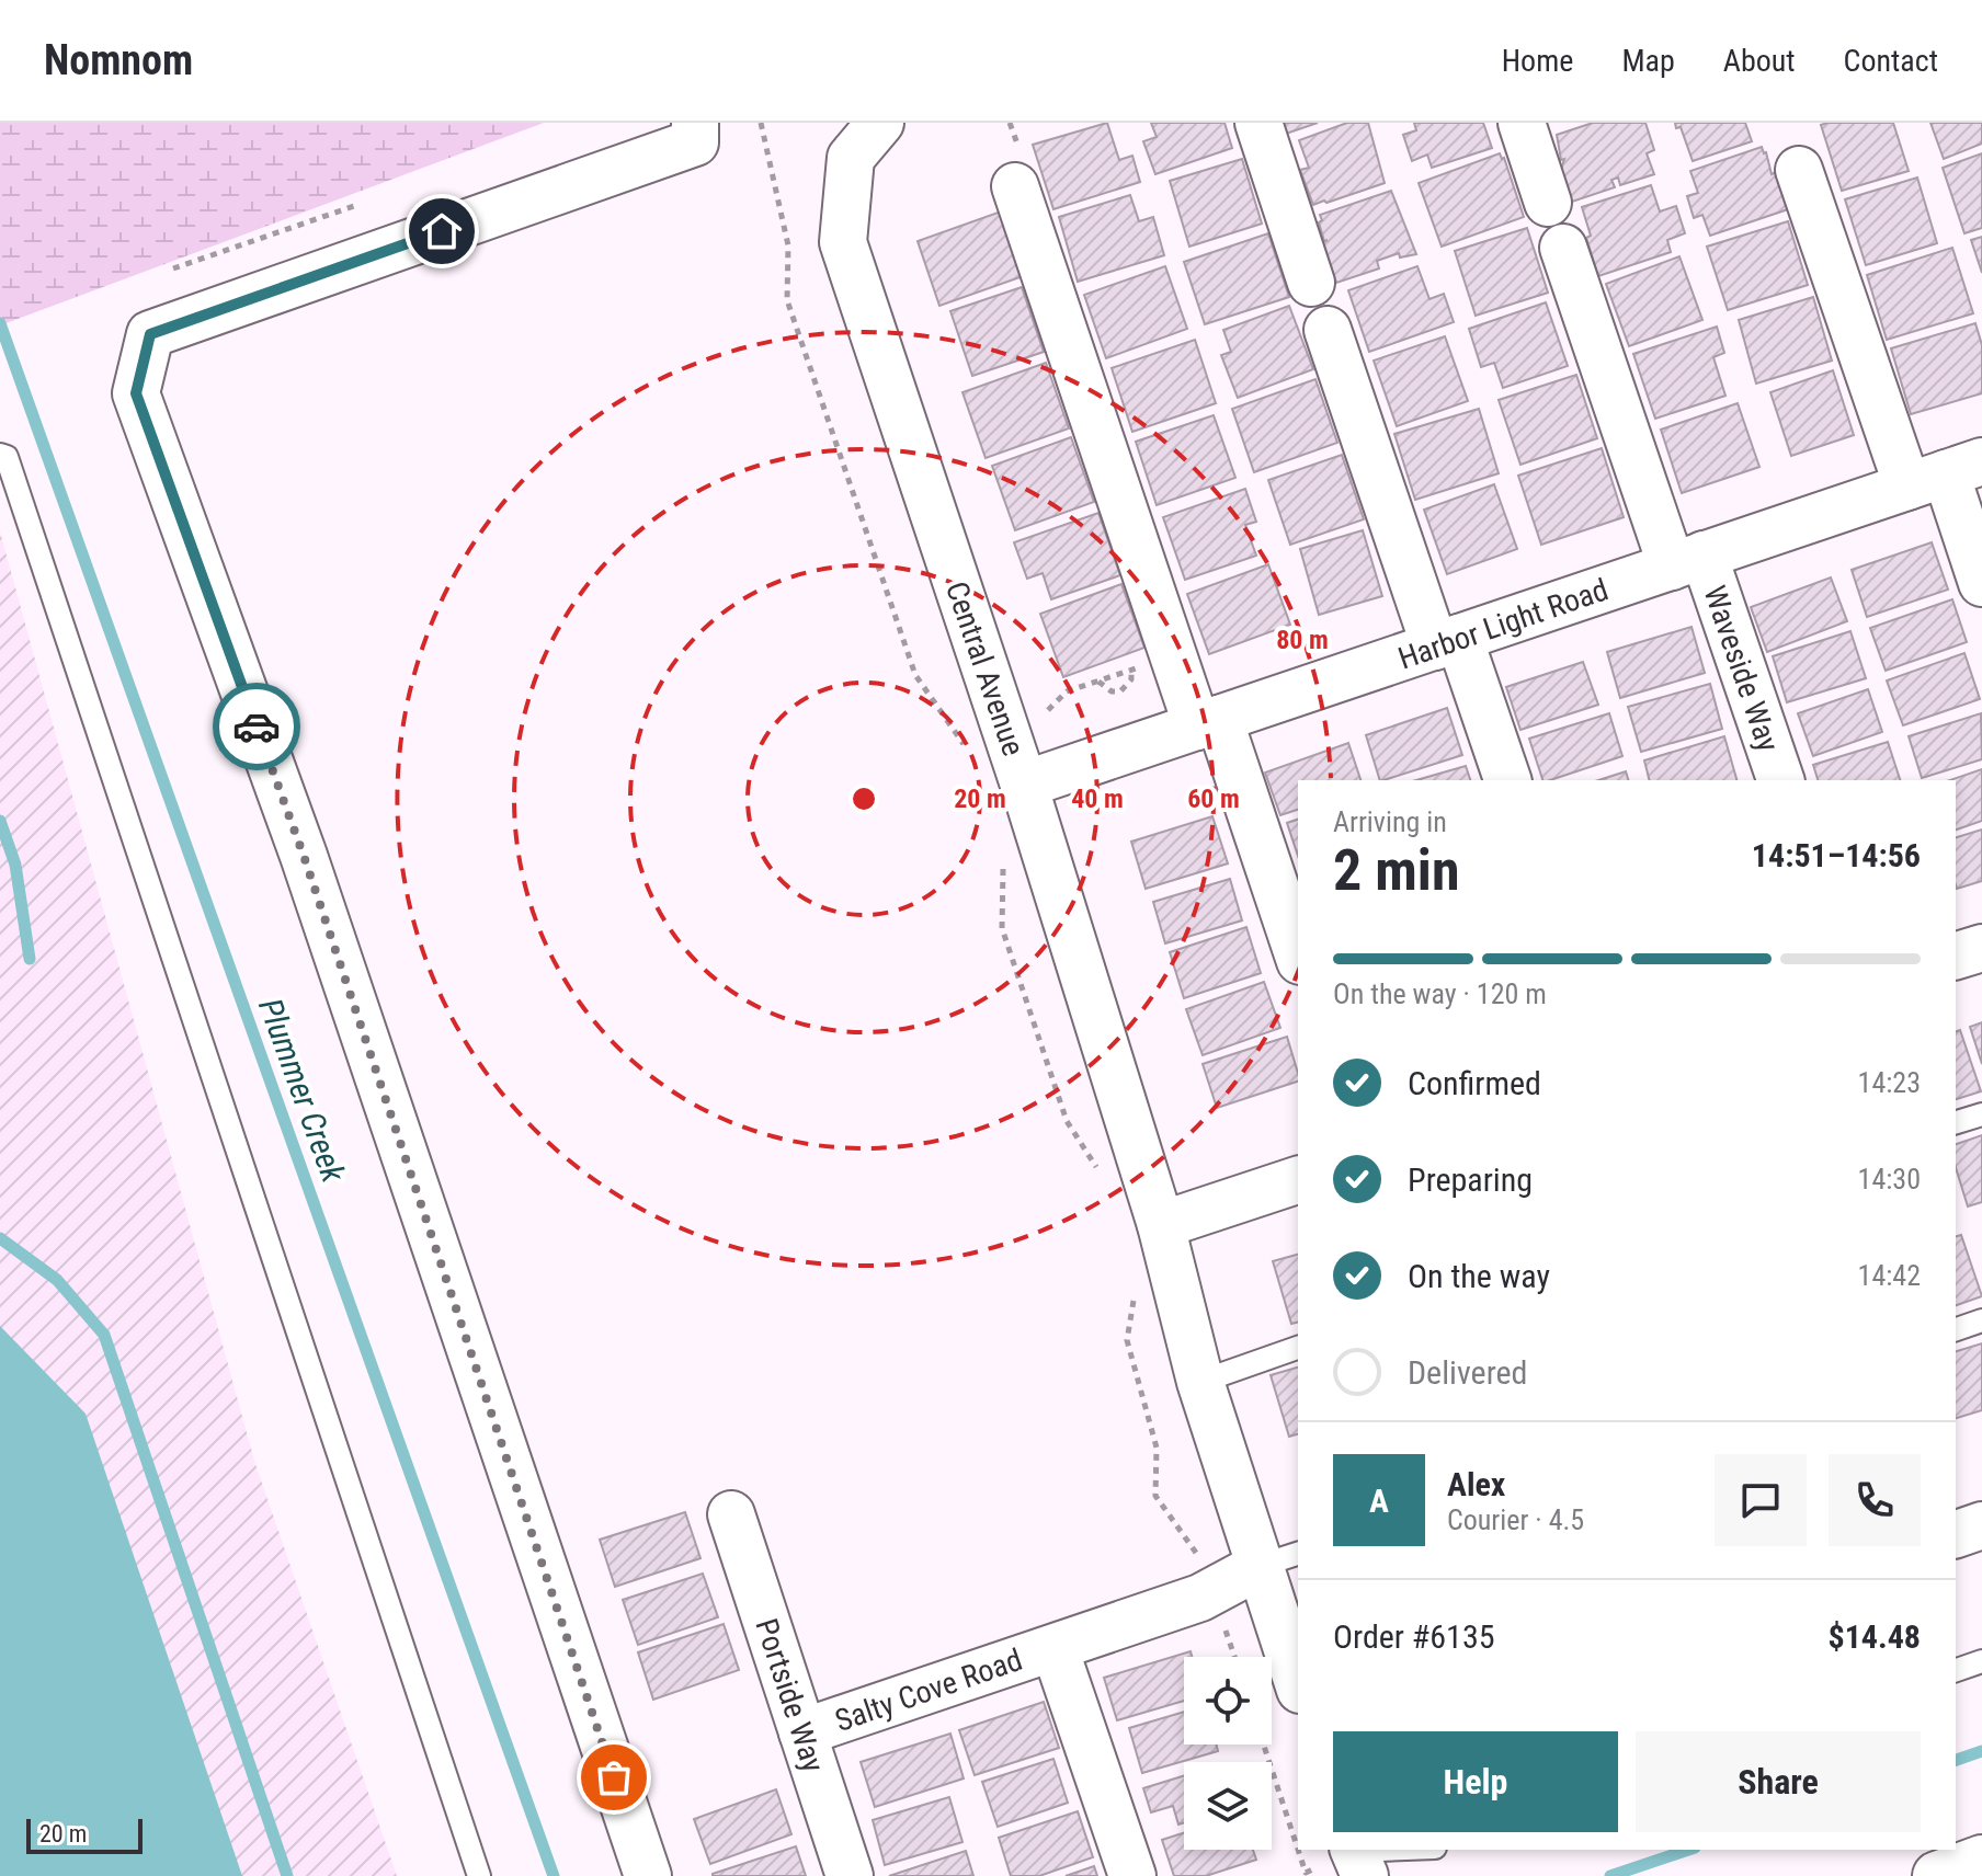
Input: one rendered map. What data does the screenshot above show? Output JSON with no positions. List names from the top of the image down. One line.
{"streets":{"street":["Harbor Light Road","Central Avenue","Waveside Way","Salty Cove Road","Portside Way"]},"crossings":[["Harbor Light Road","Central Avenue"],["Harbor Light Road","Waveside Way"],["Central Avenue","Salty Cove Road"],["Salty Cove Road","Portside Way"]],"water":["Plummer Creek"],"scale_bar":"20 m","page":{"header":"Nomnom","nav":["Home","Map","About","Contact"],"heading":["2 min","Arriving in","14:51–14:56"],"panel":["Alex","Courier · 4.5","Order #6135","$14.48"],"bar":"On the way · 120 m","list":[["Confirmed","14:23"],["Preparing","14:30"],["On the way","14:42"],"Delivered"],"round":"A","buttons":["Help","Share"],"scale":"20 m"},"rings":["80 m","20 m","40 m","60 m"]}
